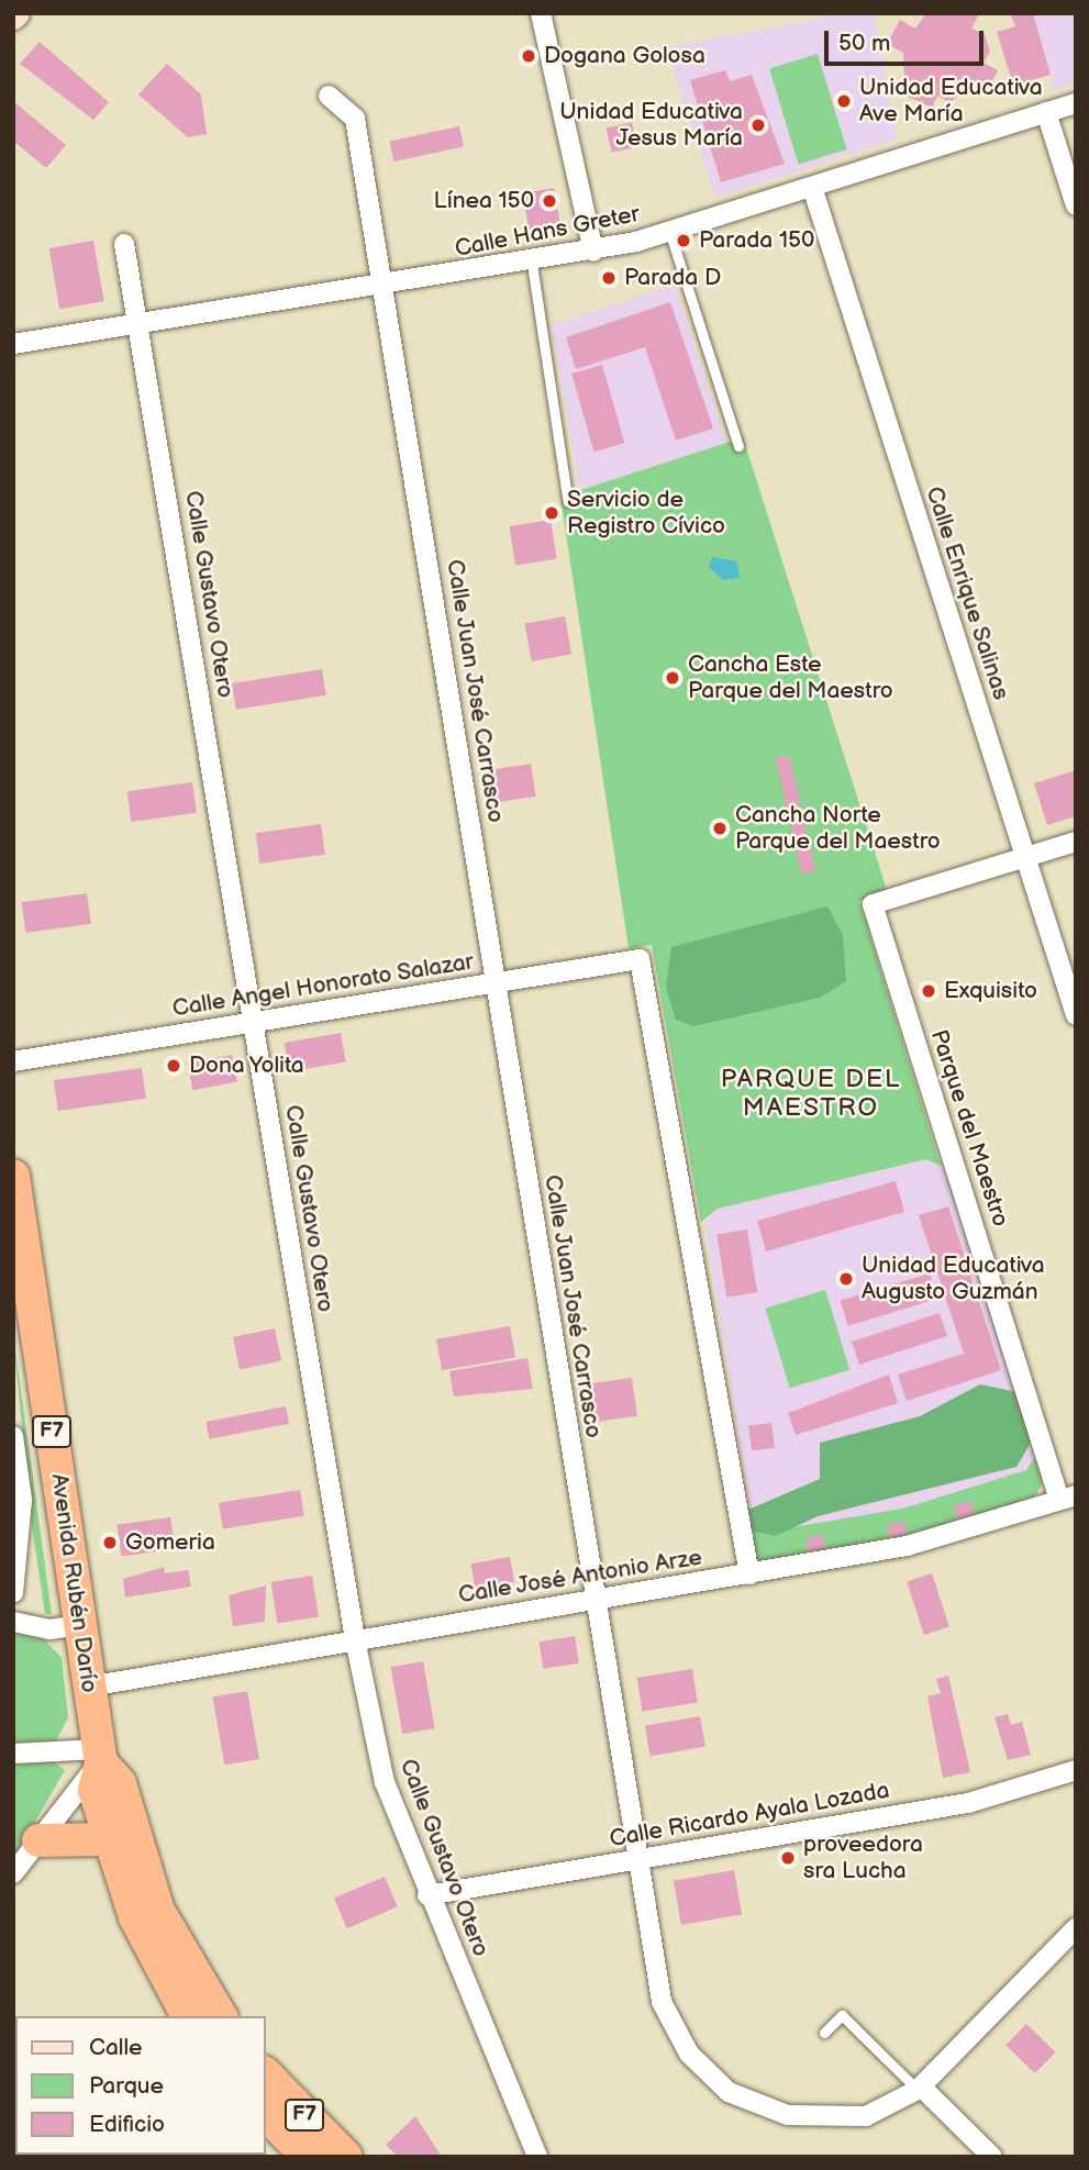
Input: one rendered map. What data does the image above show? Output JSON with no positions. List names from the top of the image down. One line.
{"streets":{"highway":["F7","Avenida Rubén Darío"],"street":["Calle Hans Greter","Calle Enrique Salinas","Calle Gustavo Otero","Calle Juan José Carrasco","Calle Angel Honorato Salazar","Parque del Maestro","Calle José Antonio Arze","Calle Ricardo Ayala Lozada"]},"crossings":[["Calle Hans Greter","Calle Enrique Salinas"],["Calle Hans Greter","Calle Gustavo Otero"],["Calle Hans Greter","Calle Juan José Carrasco"],["Calle Enrique Salinas","Parque del Maestro"],["Calle Gustavo Otero","Calle Angel Honorato Salazar"],["Calle Gustavo Otero","Calle José Antonio Arze"],["Calle Gustavo Otero","Calle Ricardo Ayala Lozada"],["Calle Juan José Carrasco","Calle Angel Honorato Salazar"],["Calle Juan José Carrasco","Calle José Antonio Arze"],["Calle Juan José Carrasco","Calle Ricardo Ayala Lozada"],["Calle Angel Honorato Salazar","Calle José Antonio Arze"],["Parque del Maestro","Calle José Antonio Arze"],["Calle José Antonio Arze","Avenida Rubén Darío"]],"districts":["PARQUE DEL MAESTRO"],"places":["Dogana Golosa","Unidad Educativa Ave María","Unidad Educativa Jesus María","Línea 150","Parada 150","Parada D","Servicio de Registro Cívico","Cancha Este Parque del Maestro","Cancha Norte Parque del Maestro","Exquisito","Dona Yolita","Unidad Educativa Augusto Guzmán","Gomeria","proveedora sra Lucha"],"legend":["Calle","Parque","Edificio"],"scale_bar":"50 m"}
